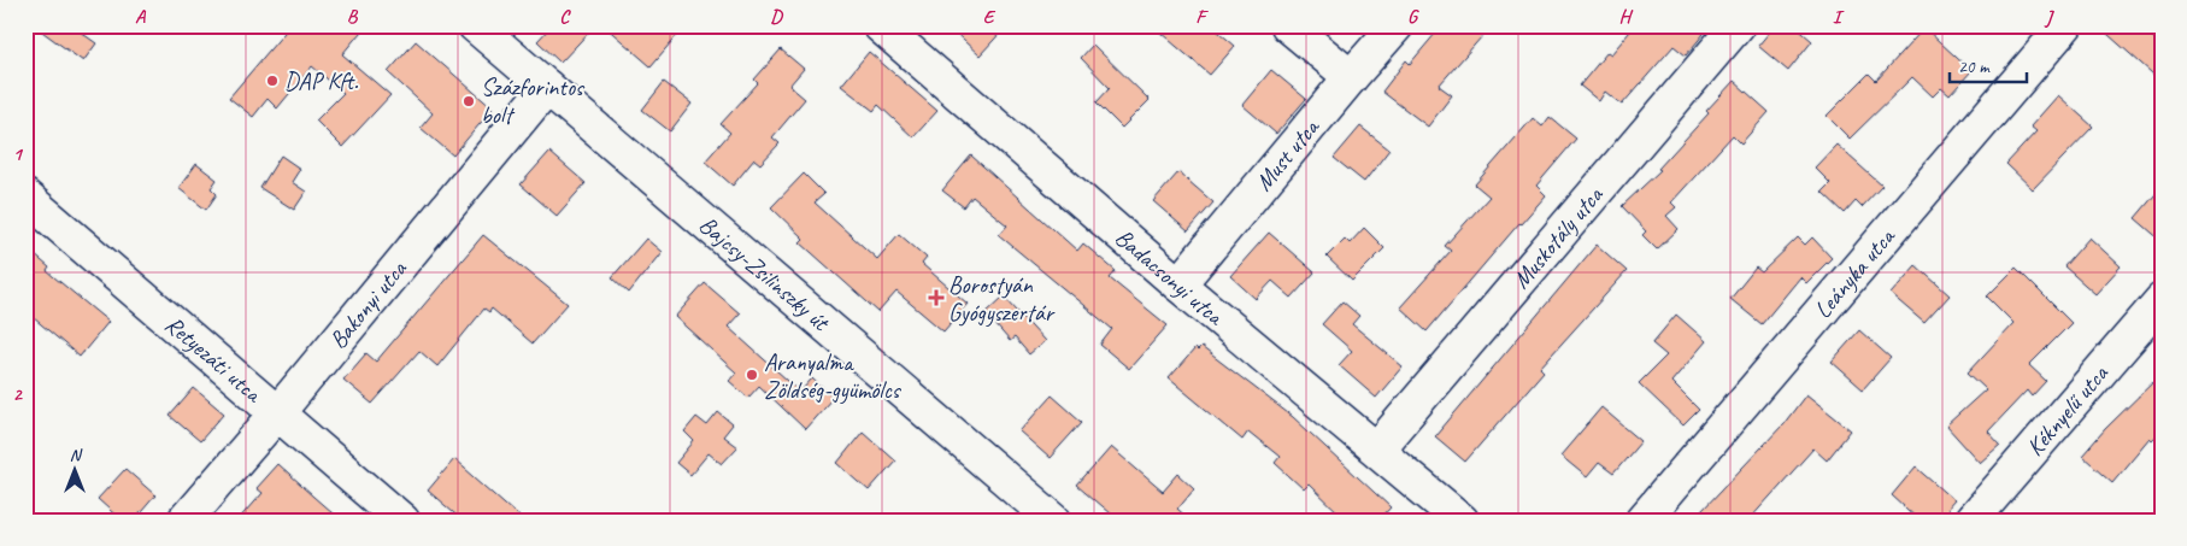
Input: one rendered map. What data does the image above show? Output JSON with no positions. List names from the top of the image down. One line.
{"streets":{"street":["Must utca","Muskotály utca","Bajcsy-Zsilinszky út","Leányka utca","Badacsonyi utca","Bakonyi utca","Retyezáti utca","Kéknyelű utca"]},"crossings":[["Must utca","Badacsonyi utca"],["Muskotály utca","Badacsonyi utca"],["Bajcsy-Zsilinszky út","Bakonyi utca"],["Bakonyi utca","Retyezáti utca"]],"places":{"other":["DAP Kft.","Százforintos bolt","Aranyalma Zöldség-gyümölcs"],"health":["Borostyán Gyógyszertár"]},"scale_bar":"20 m","north":"top","grid":{"columns":["A","B","C","D","E","F","G","H","I","J"],"rows":["1","2"]}}
